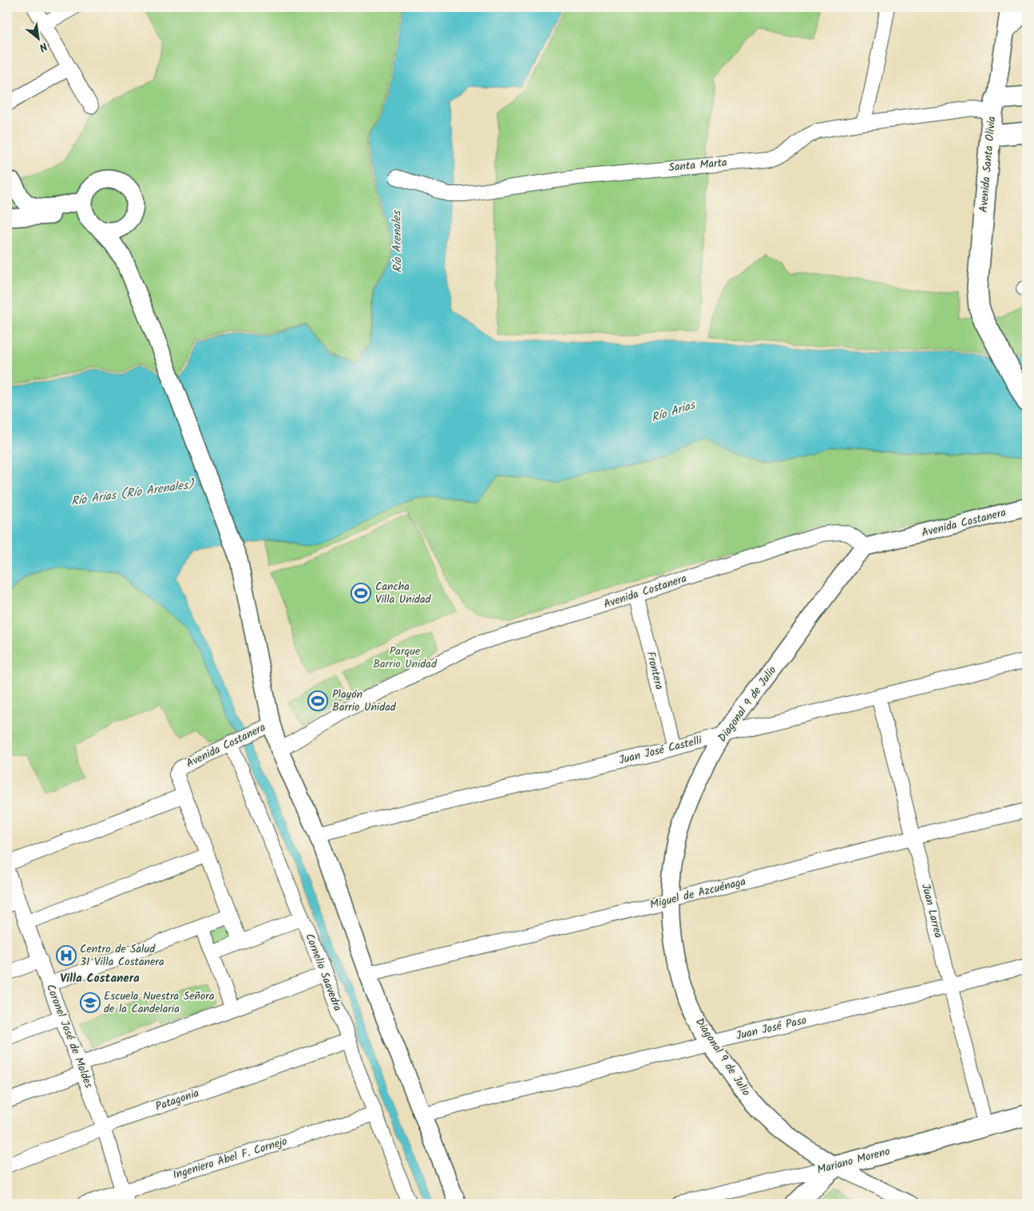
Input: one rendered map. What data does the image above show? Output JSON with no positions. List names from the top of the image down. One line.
{"streets":{"main road":["Avenida Santa Olivia","Santa Marta","Mariano Moreno"],"street":["Avenida Costanera","Frontera","Diagonal 9 de Julio","Juan José Castelli","Miguel de Azcuénaga","Juan Larrea","Cornelio Saavedra","Juan José Paso","Coronel José de Moldes","Patagonia","Ingeniero Abel F. Cornejo"]},"crossings":[["Avenida Santa Olivia","Santa Marta"],["Avenida Costanera","Frontera"],["Avenida Costanera","Diagonal 9 de Julio"],["Avenida Costanera","Cornelio Saavedra"],["Frontera","Juan José Castelli"],["Diagonal 9 de Julio","Juan José Castelli"],["Diagonal 9 de Julio","Miguel de Azcuénaga"],["Diagonal 9 de Julio","Juan José Paso"],["Diagonal 9 de Julio","Mariano Moreno"],["Juan José Castelli","Juan Larrea"],["Miguel de Azcuénaga","Juan Larrea"],["Juan Larrea","Juan José Paso"],["Juan Larrea","Mariano Moreno"],["Cornelio Saavedra","Patagonia"],["Cornelio Saavedra","Ingeniero Abel F. Cornejo"],["Coronel José de Moldes","Patagonia"],["Coronel José de Moldes","Ingeniero Abel F. Cornejo"]],"districts":["Villa Costanera"],"water":["Río Arenales","Río Arias","Río Arias (Río Arenales)"],"parks":["Parque Barrio Unidad"],"places":{"sports":["Cancha Villa Unidad","Playón Barrio Unidad"],"hospital":["Centro de Salud 31 Villa Costanera"],"school or university":["Escuela Nuestra Señora de la Candelaria"]},"north":"bottom right"}
